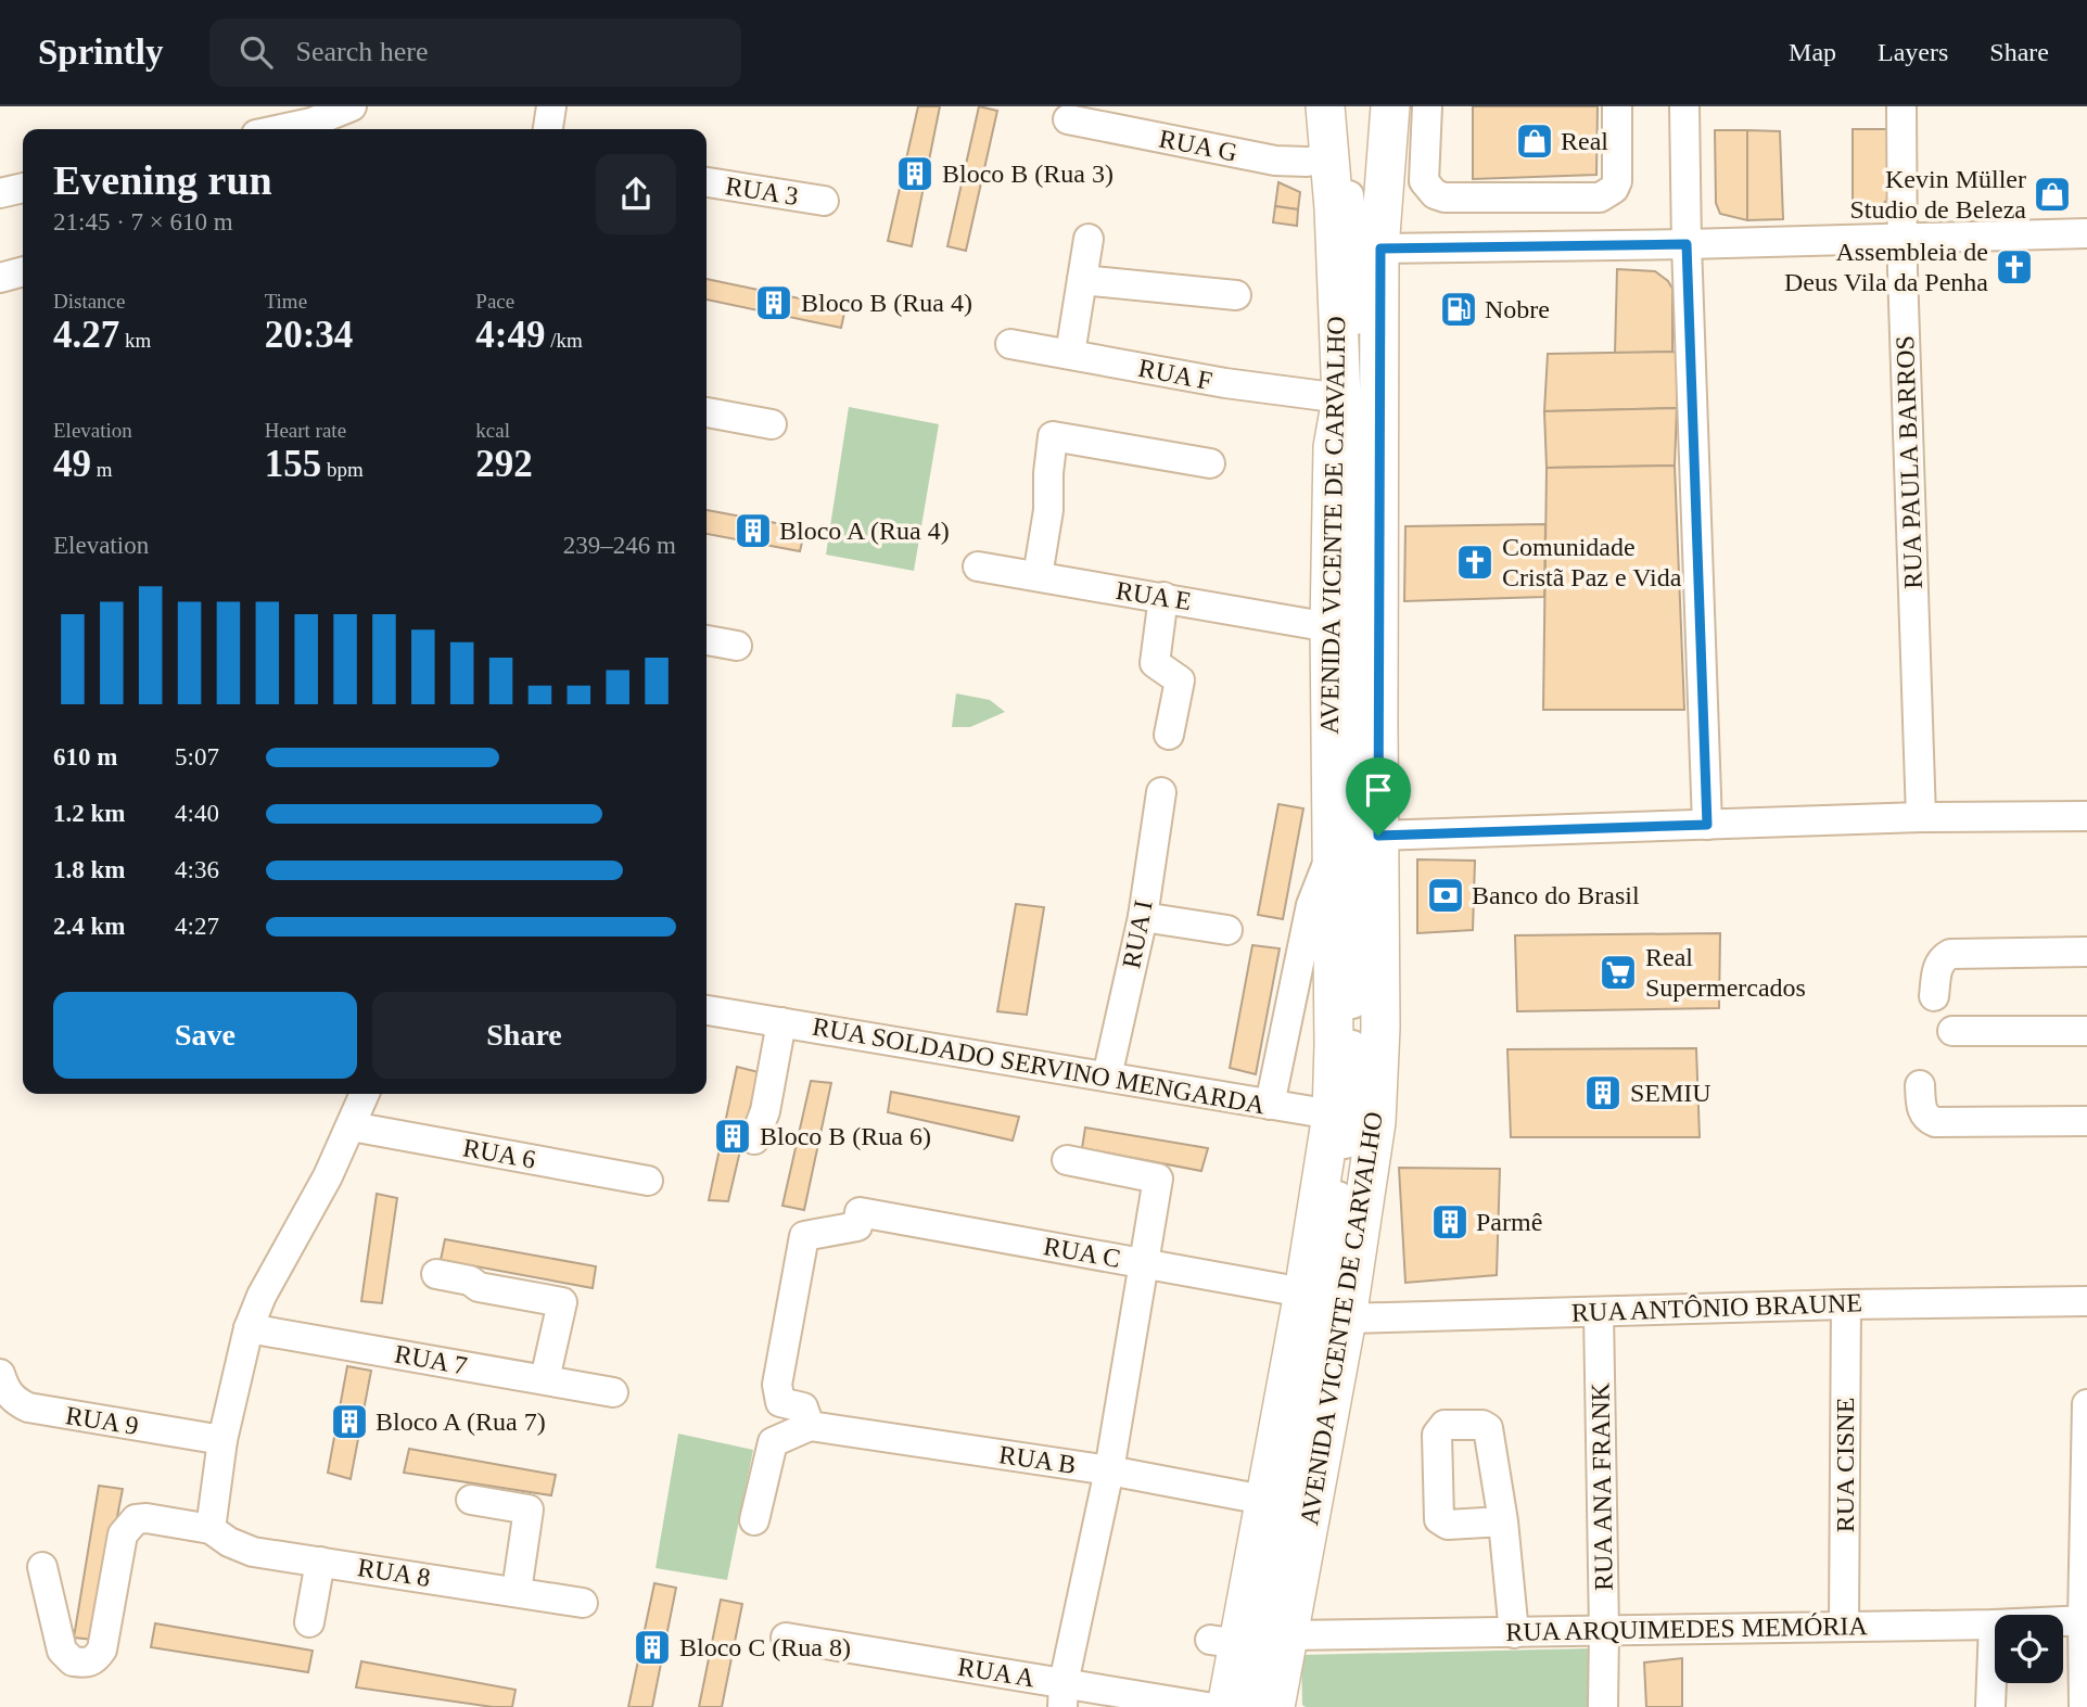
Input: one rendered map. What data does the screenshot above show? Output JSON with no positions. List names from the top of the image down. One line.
{"streets":{"main road":["AVENIDA VICENTE DE CARVALHO"],"street":["RUA G","RUA 3","RUA F","RUA PAULA BARROS","RUA E","RUA I","RUA SOLDADO SERVINO MENGARDA","RUA 6","RUA C","RUA ANTÔNIO BRAUNE","RUA 7","RUA 9","RUA B","RUA CISNE","RUA ANA FRANK","RUA 8","RUA ARQUIMEDES MEMÓRIA","RUA A"]},"crossings":[["RUA G","AVENIDA VICENTE DE CARVALHO"],["RUA F","AVENIDA VICENTE DE CARVALHO"],["AVENIDA VICENTE DE CARVALHO","RUA E"],["AVENIDA VICENTE DE CARVALHO","RUA SOLDADO SERVINO MENGARDA"],["AVENIDA VICENTE DE CARVALHO","RUA C"],["AVENIDA VICENTE DE CARVALHO","RUA ANTÔNIO BRAUNE"],["AVENIDA VICENTE DE CARVALHO","RUA B"],["AVENIDA VICENTE DE CARVALHO","RUA ARQUIMEDES MEMÓRIA"],["RUA I","RUA SOLDADO SERVINO MENGARDA"],["RUA C","RUA B"],["RUA ANTÔNIO BRAUNE","RUA CISNE"],["RUA ANTÔNIO BRAUNE","RUA ANA FRANK"],["RUA CISNE","RUA ARQUIMEDES MEMÓRIA"],["RUA ANA FRANK","RUA ARQUIMEDES MEMÓRIA"]],"places":{"shop":["Real","Kevin Müller Studio de Beleza"],"building":["Bloco B (Rua 3)","Bloco B (Rua 4)","Bloco A (Rua 4)","SEMIU","Bloco B (Rua 6)","Parmê","Bloco A (Rua 7)","Bloco C (Rua 8)"],"church":["Assembleia de Deus Vila da Penha","Comunidade Cristã Paz e Vida"],"fuel station":["Nobre"],"bank":["Banco do Brasil"],"supermarket":["Real Supermercados"]},"page":{"header":"Sprintly","search":"Search here","nav":["Map","Layers","Share"],"heading":["Evening run","21:45 · 7 × 610 m"],"stats":[["Distance","4.27 km"],["Time","20:34"],["Pace","4:49 /km"],["Elevation","49 m"],["Heart rate","155 bpm"],["kcal","292"]],"chart":["Elevation","239–246 m"],"list":[{"name":"610 m","note":"5:07"},{"name":"1.2 km","note":"4:40"},{"name":"1.8 km","note":"4:36"},{"name":"2.4 km","note":"4:27"}],"buttons":["Save","Share"]}}
